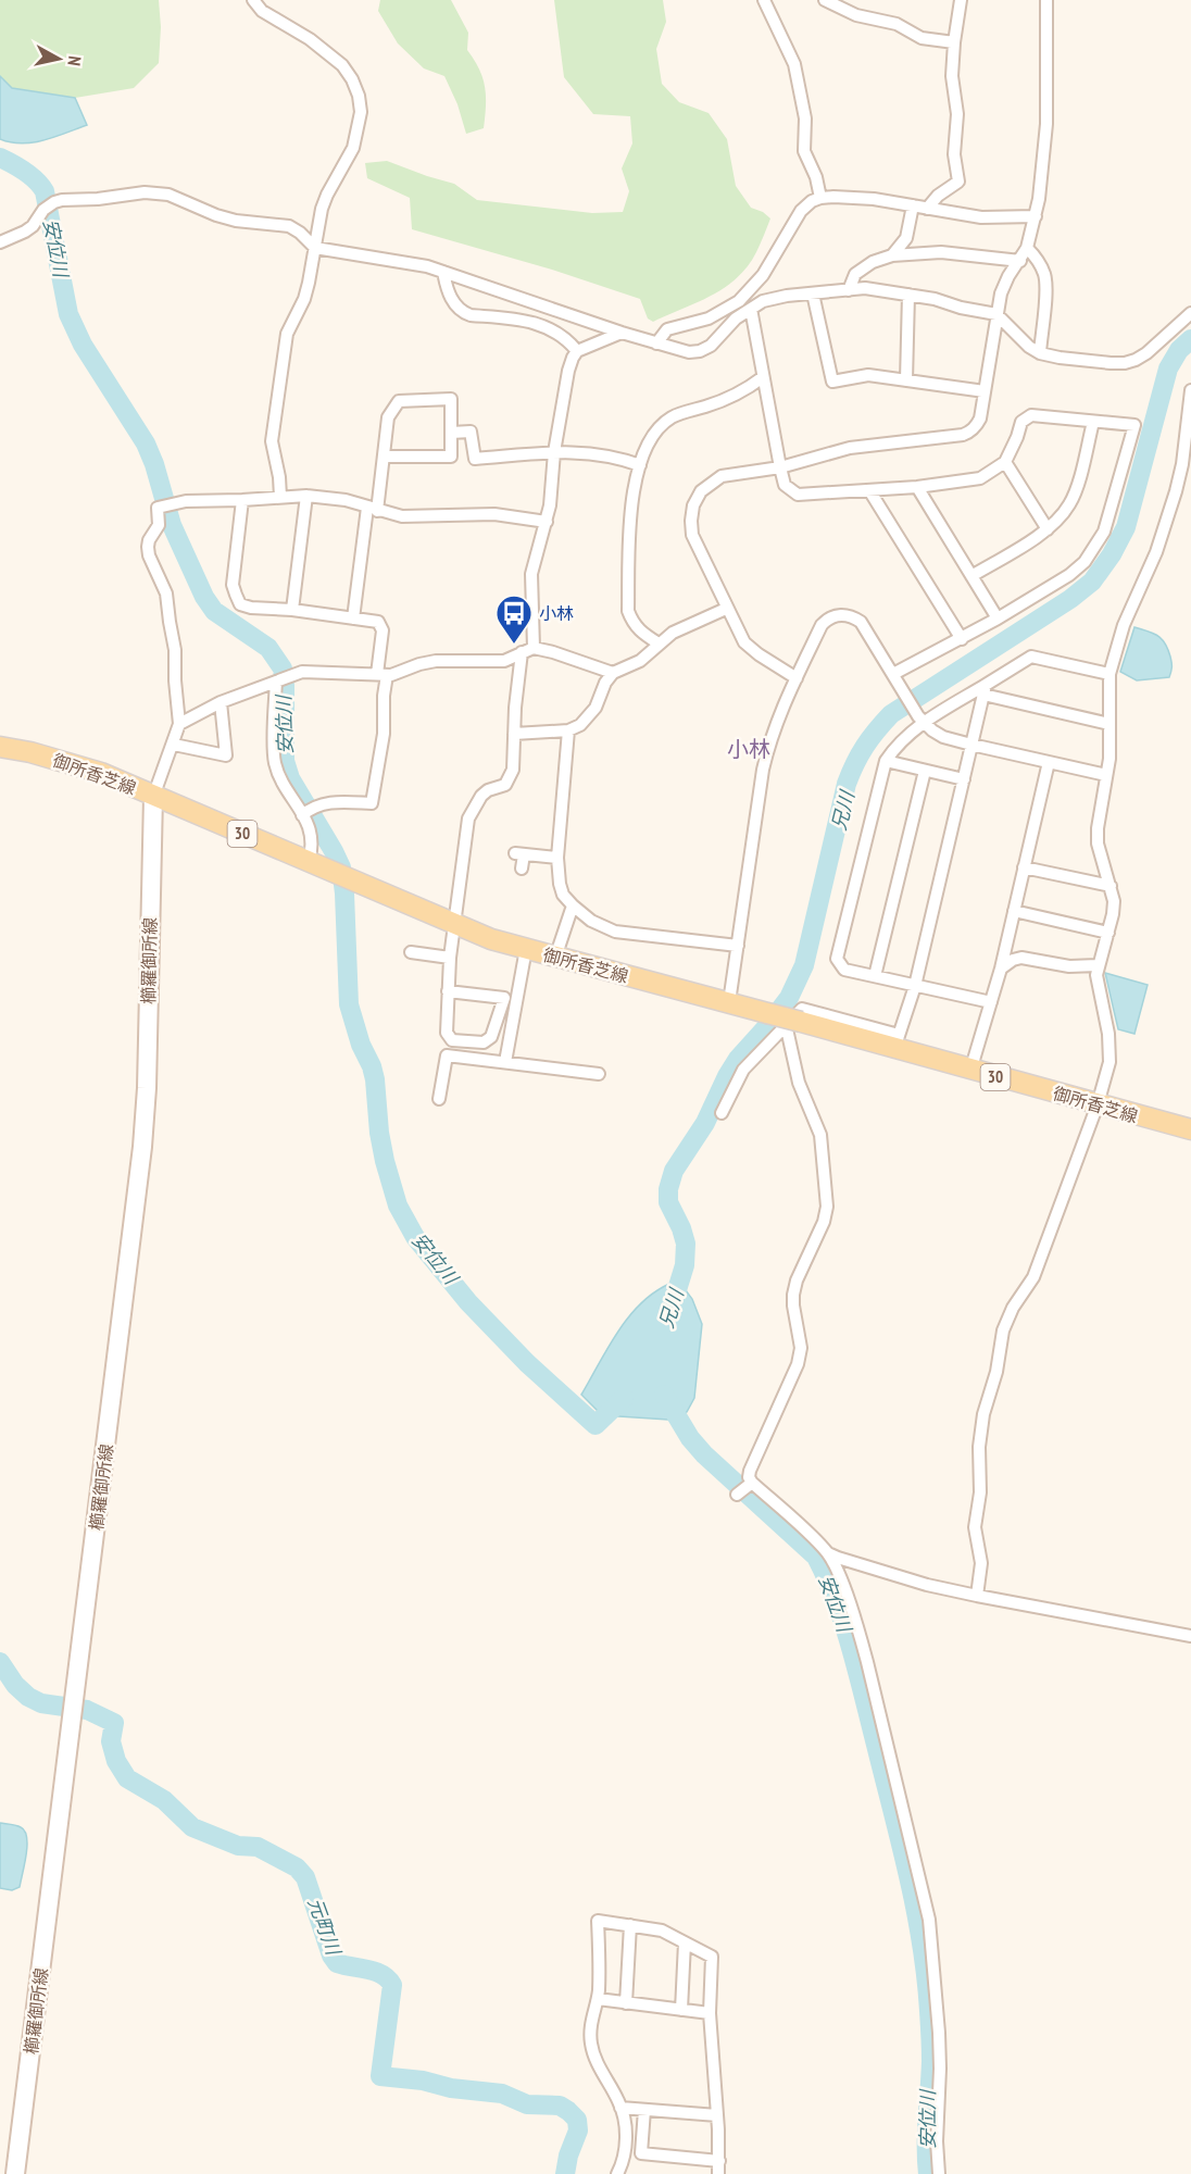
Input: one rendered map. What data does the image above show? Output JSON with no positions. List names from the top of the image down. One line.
{"streets":{"main road":["御所香芝線","30","櫛羅御所線"]},"crossings":[["御所香芝線","櫛羅御所線"]],"districts":["小林"],"water":["安位川","兄川","元町川"],"places":{"bus stop":["小林"]},"north":"right"}
